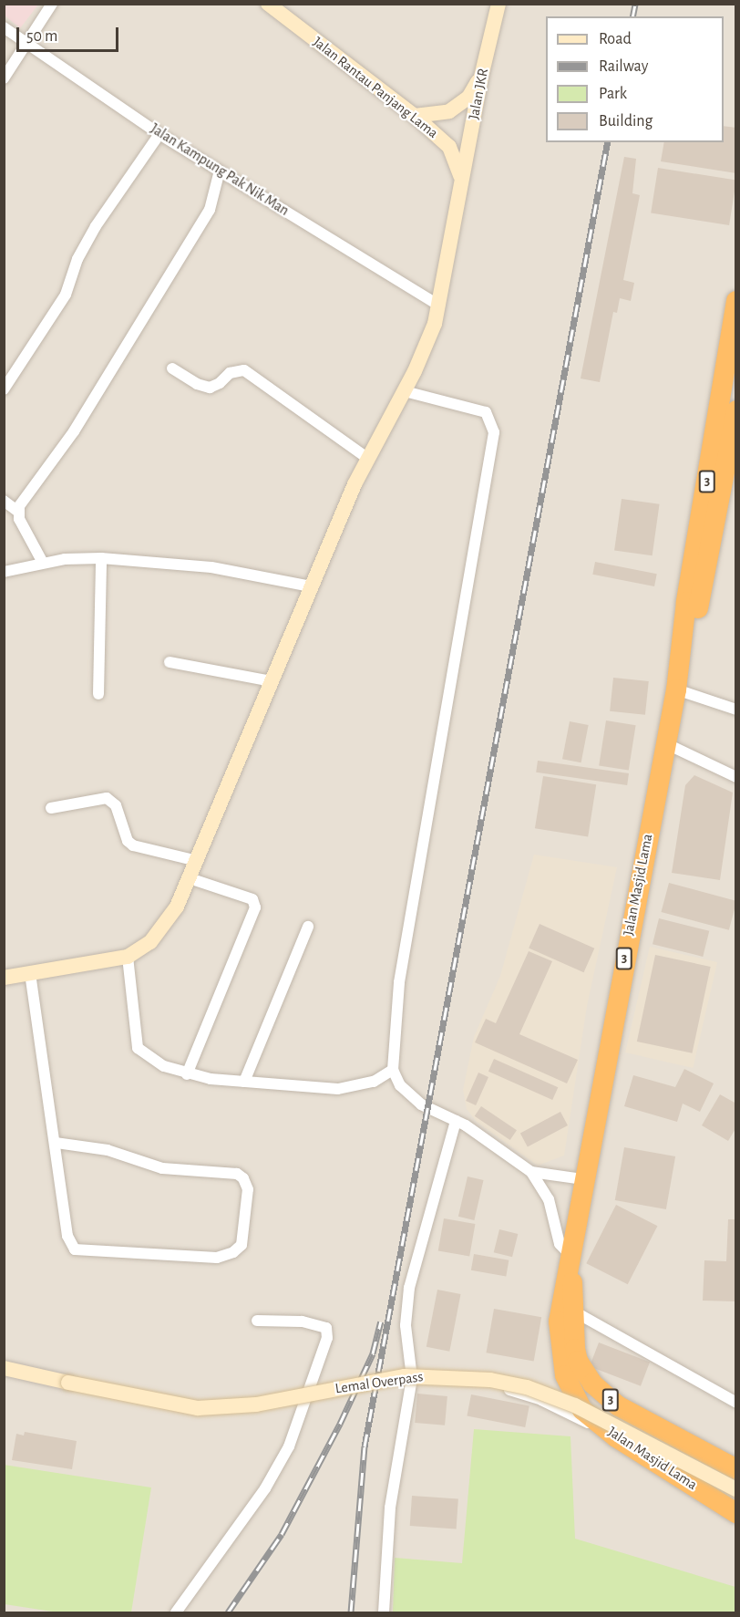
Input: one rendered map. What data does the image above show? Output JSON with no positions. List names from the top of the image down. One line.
{"streets":{"highway":["3","Jalan Masjid Lama"],"street":["Jalan Rantau Panjang Lama","Jalan JKR","Jalan Kampung Pak Nik Man","Lemal Overpass"]},"crossings":[["Jalan Rantau Panjang Lama","Jalan JKR"],["Jalan JKR","Jalan Kampung Pak Nik Man"]],"legend":["Road","Railway","Park","Building"],"scale_bar":"50 m"}
